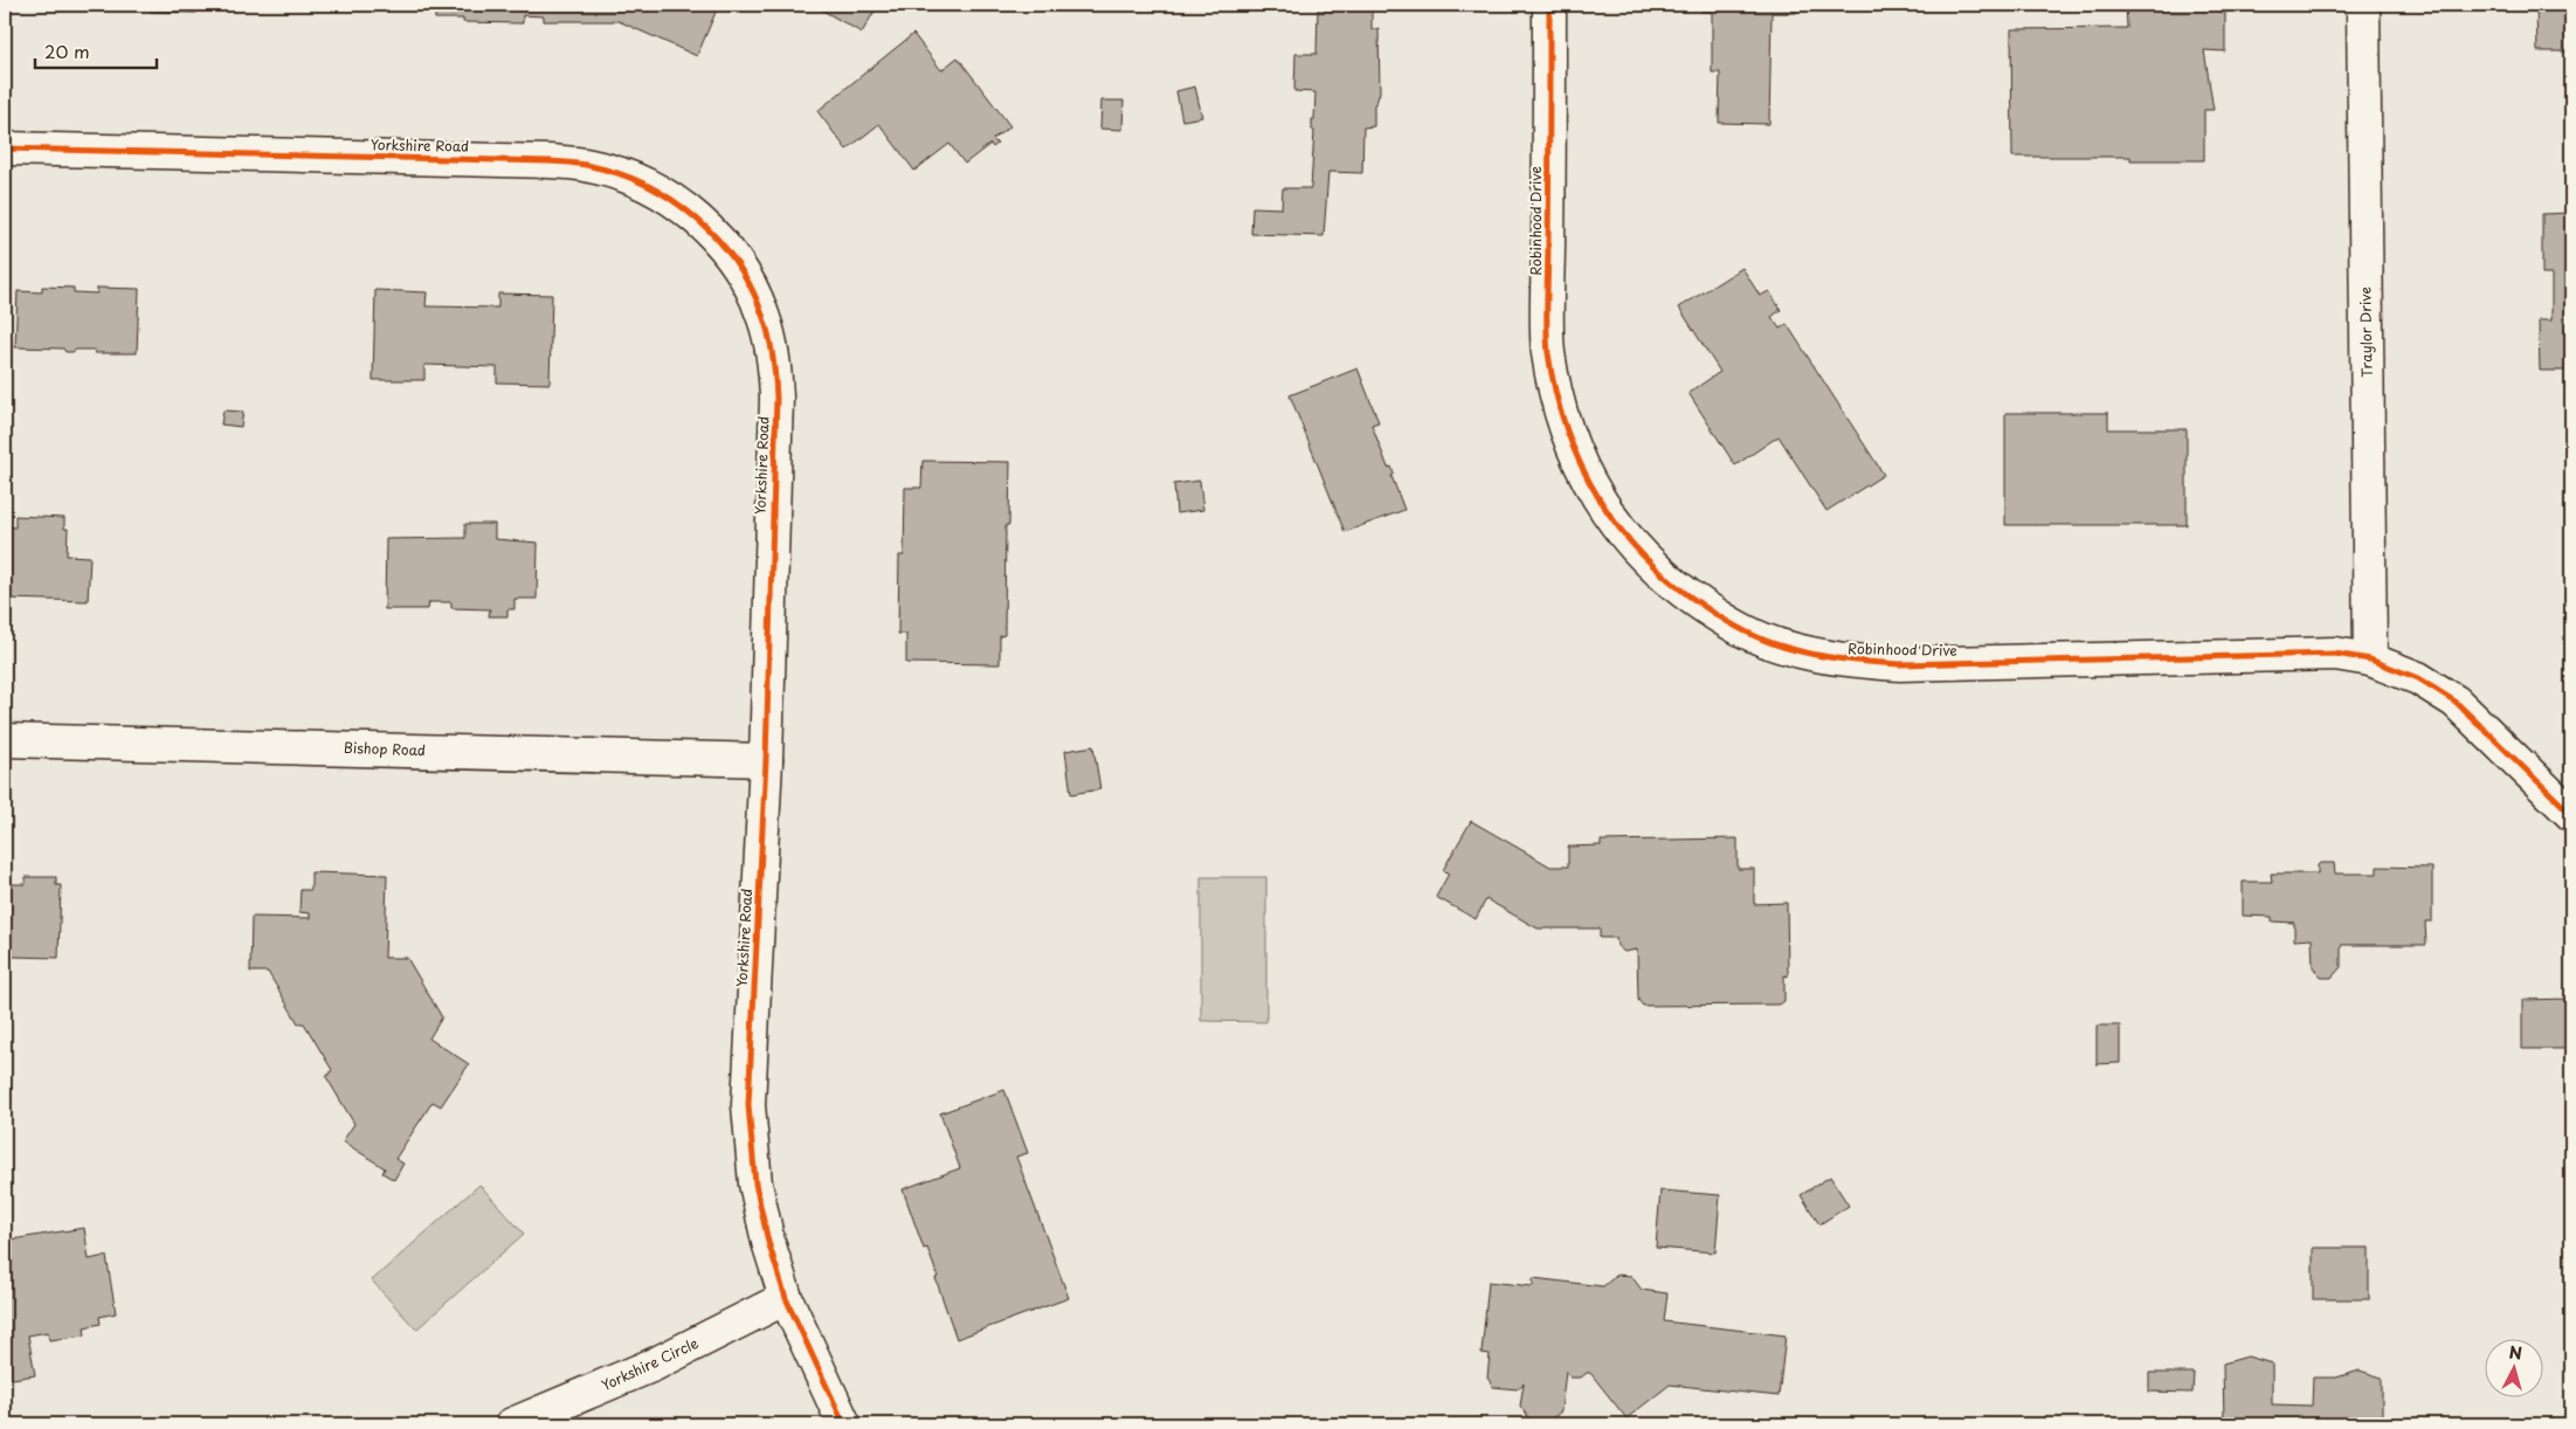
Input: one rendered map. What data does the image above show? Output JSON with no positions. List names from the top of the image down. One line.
{"streets":{"street":["Yorkshire Road","Robinhood Drive","Traylor Drive","Bishop Road","Yorkshire Circle"]},"crossings":[["Yorkshire Road","Bishop Road"],["Yorkshire Road","Yorkshire Circle"],["Robinhood Drive","Traylor Drive"]],"scale_bar":"20 m","north":"top"}
